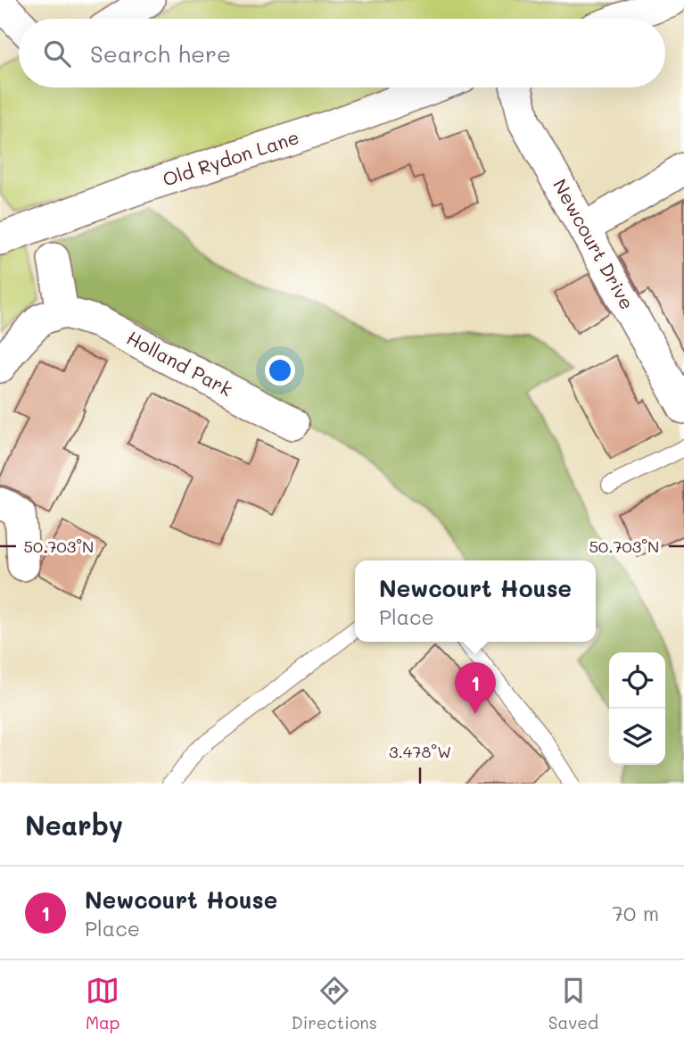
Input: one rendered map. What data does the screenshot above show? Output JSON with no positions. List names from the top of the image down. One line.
{"streets":{"street":["Old Rydon Lane","Newcourt Drive","Holland Park"]},"page":{"search":"Search here","popup":["Newcourt House","Place"],"pins":"1","heading":"Nearby","list":[{"mark":"1","name":"Newcourt House","note":"Place","value":"70 m"}],"nav":["Map","Directions","Saved"]},"coordinates":["50.703°N","3.478°W"]}
